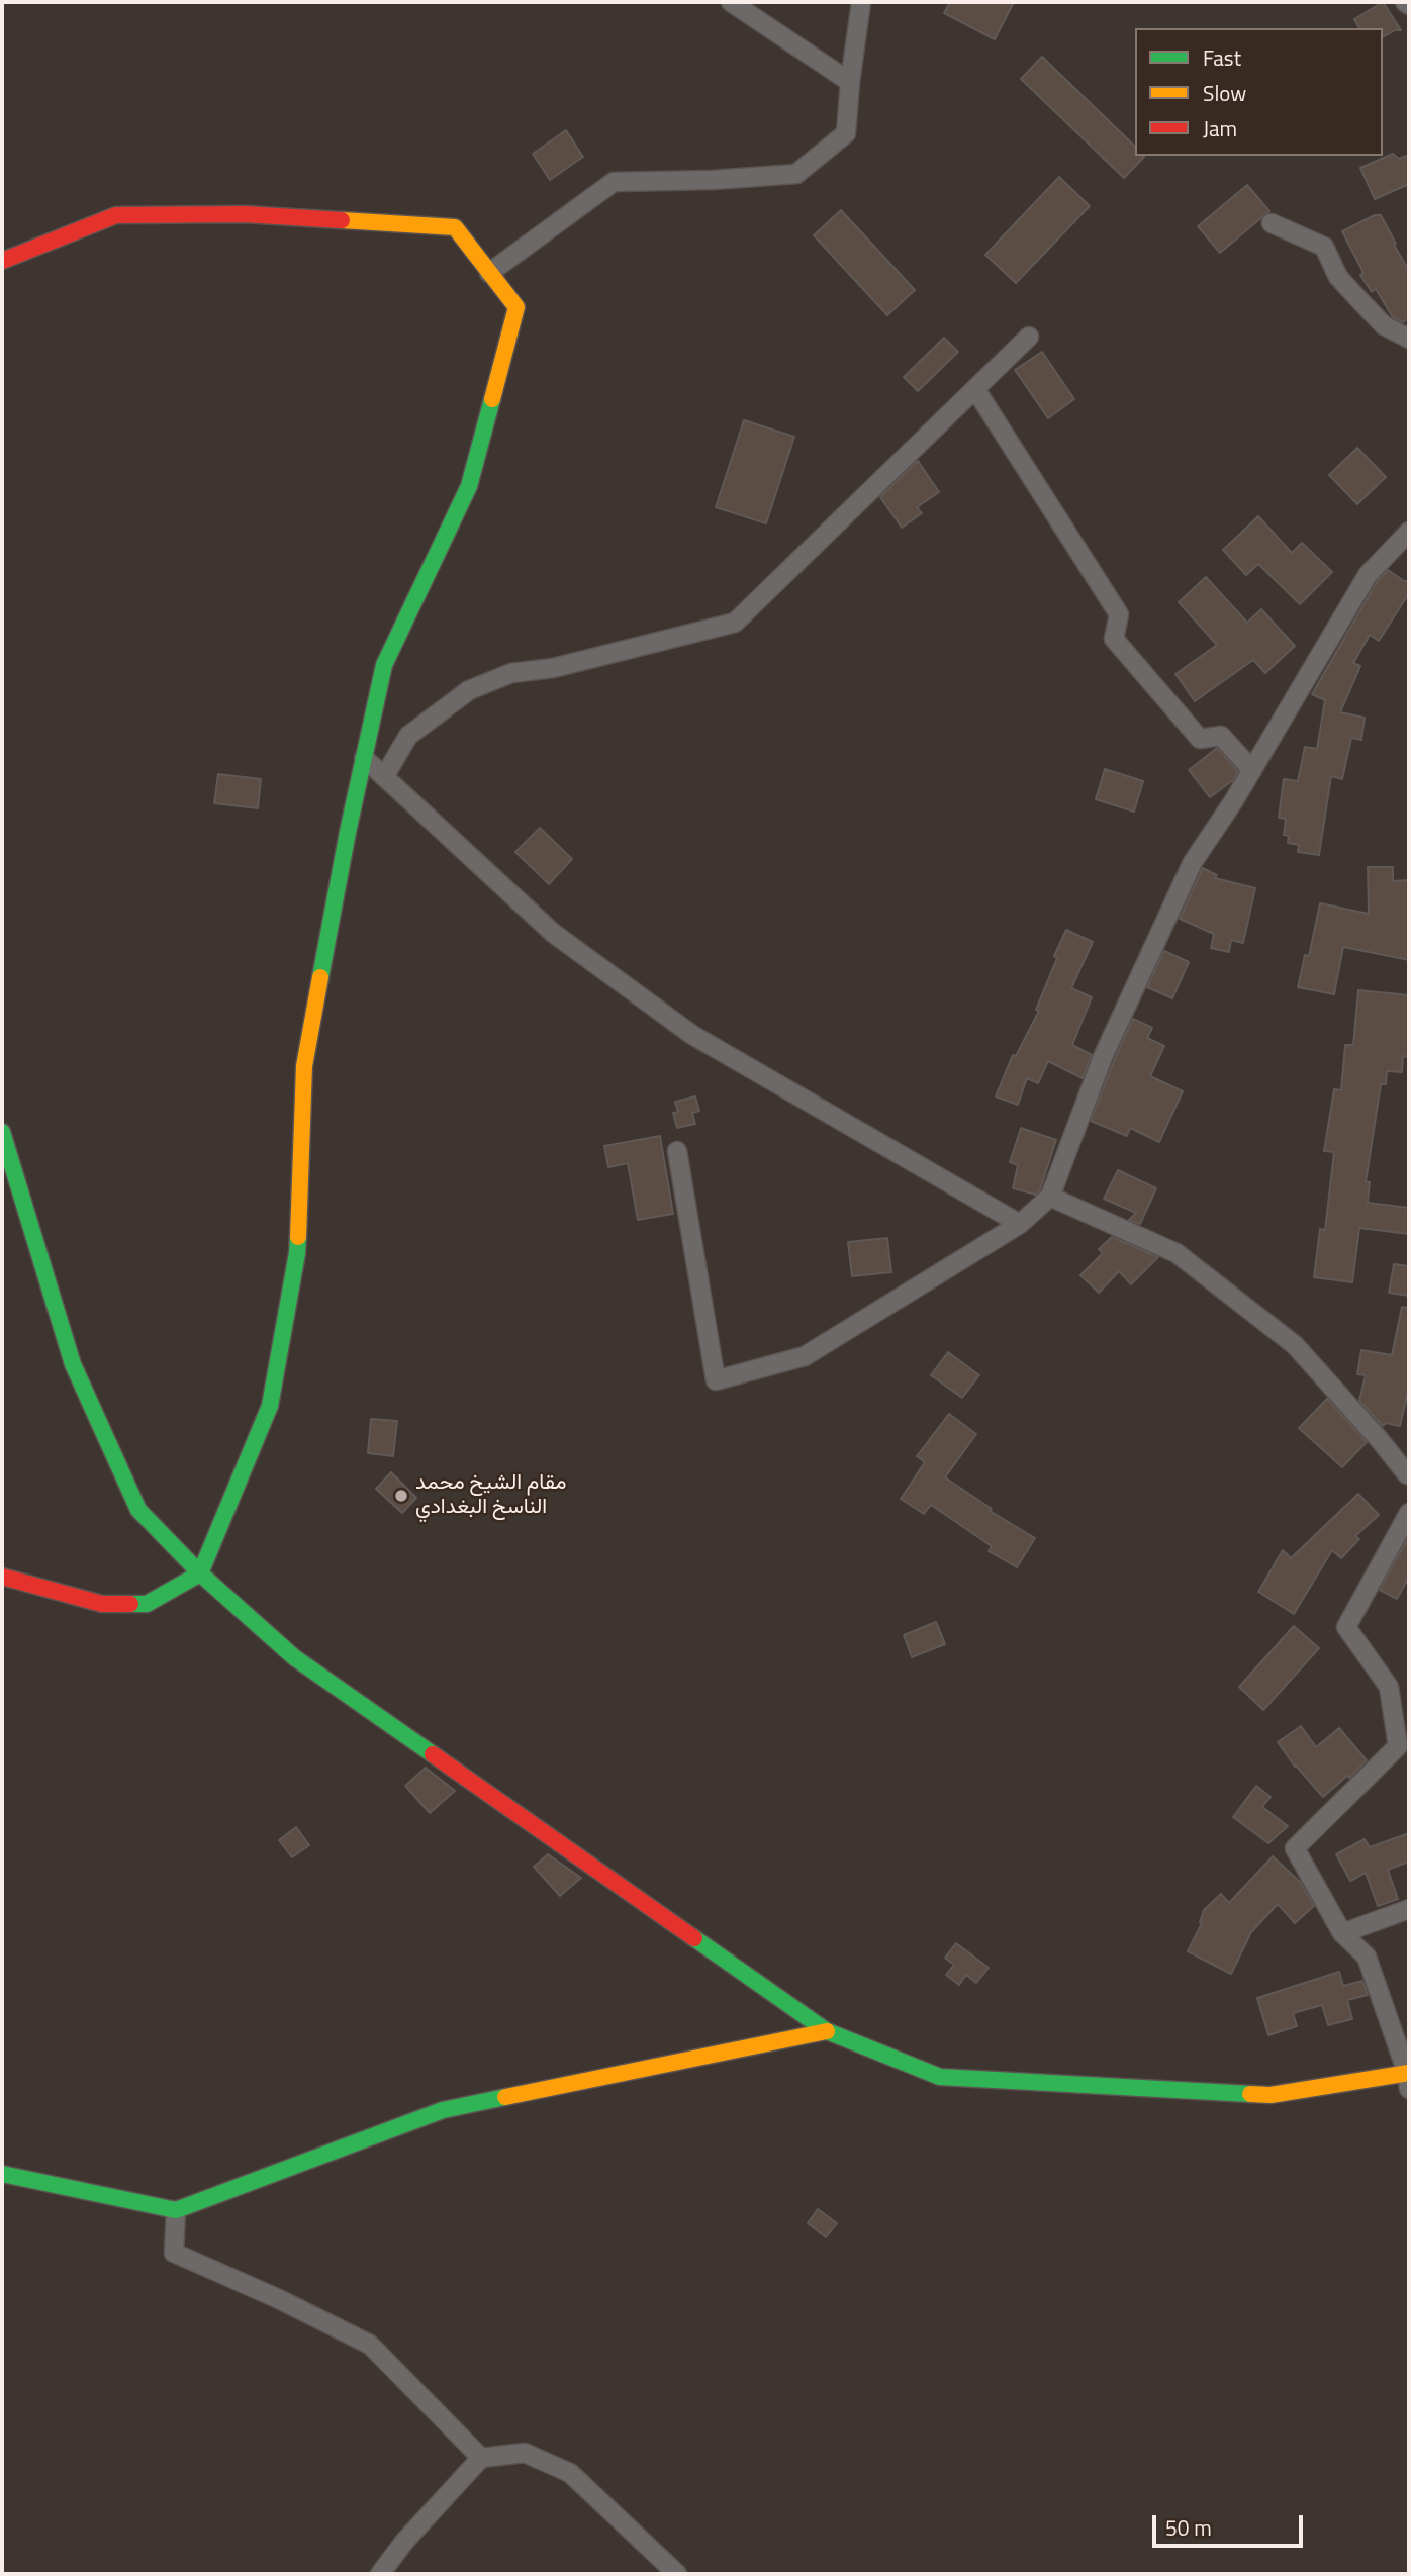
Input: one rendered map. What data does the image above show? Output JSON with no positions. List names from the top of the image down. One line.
{"places":["مقام الشيخ محمد الناسخ البغدادي"],"legend":["Fast","Slow","Jam"],"scale_bar":"50 m"}
